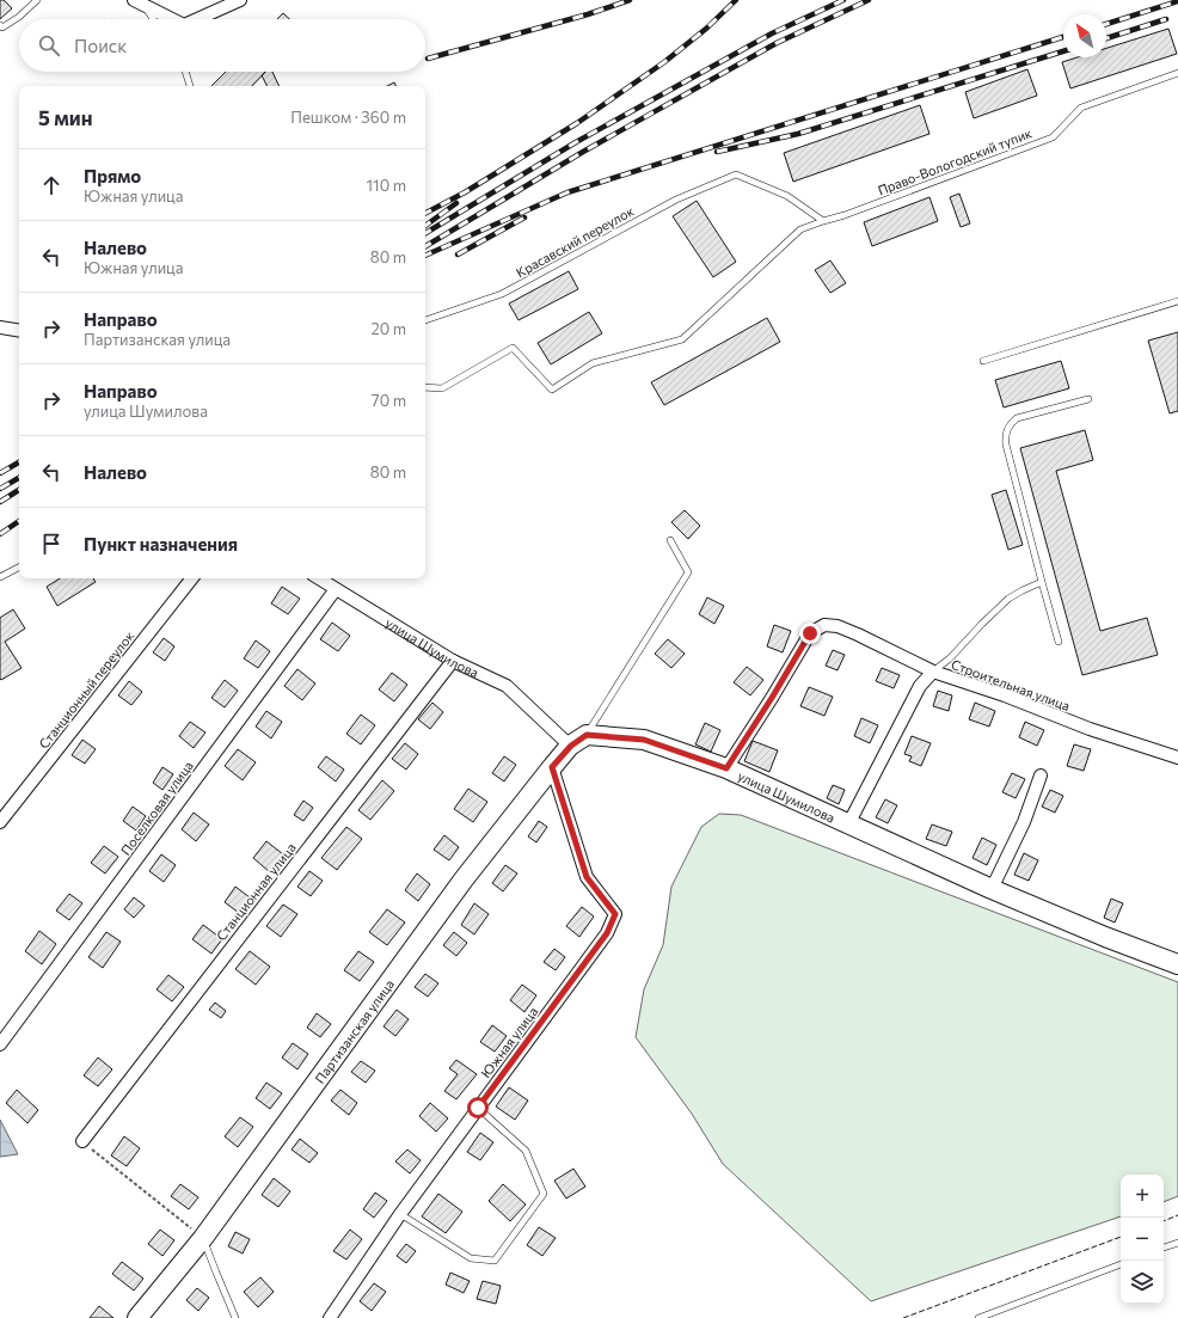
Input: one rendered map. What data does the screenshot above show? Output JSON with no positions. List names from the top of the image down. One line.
{"streets":{"main road":["улица Шумилова","Партизанская улица"],"street":["Строительная улица","Станционный переулок","Поселковая улица","Станционная улица","Южная улица"],"lane":["Право-Вологодский тупик","Красавский переулок"]},"crossings":[["Право-Вологодский тупик","Красавский переулок"],["улица Шумилова","Строительная улица"],["улица Шумилова","Поселковая улица"],["улица Шумилова","Станционная улица"],["улица Шумилова","Партизанская улица"],["Партизанская улица","Южная улица"]],"north":"top left","page":{"search":"Поиск","heading":["5 мин","Пешком · 360 m"],"list":[["Прямо","Южная улица","110 m"],["Налево","Южная улица","80 m"],["Направо","Партизанская улица","20 m"],["Направо","улица Шумилова","70 m"],["Налево","80 m"],"Пункт назначения"],"map_buttons":["+","−"]}}
